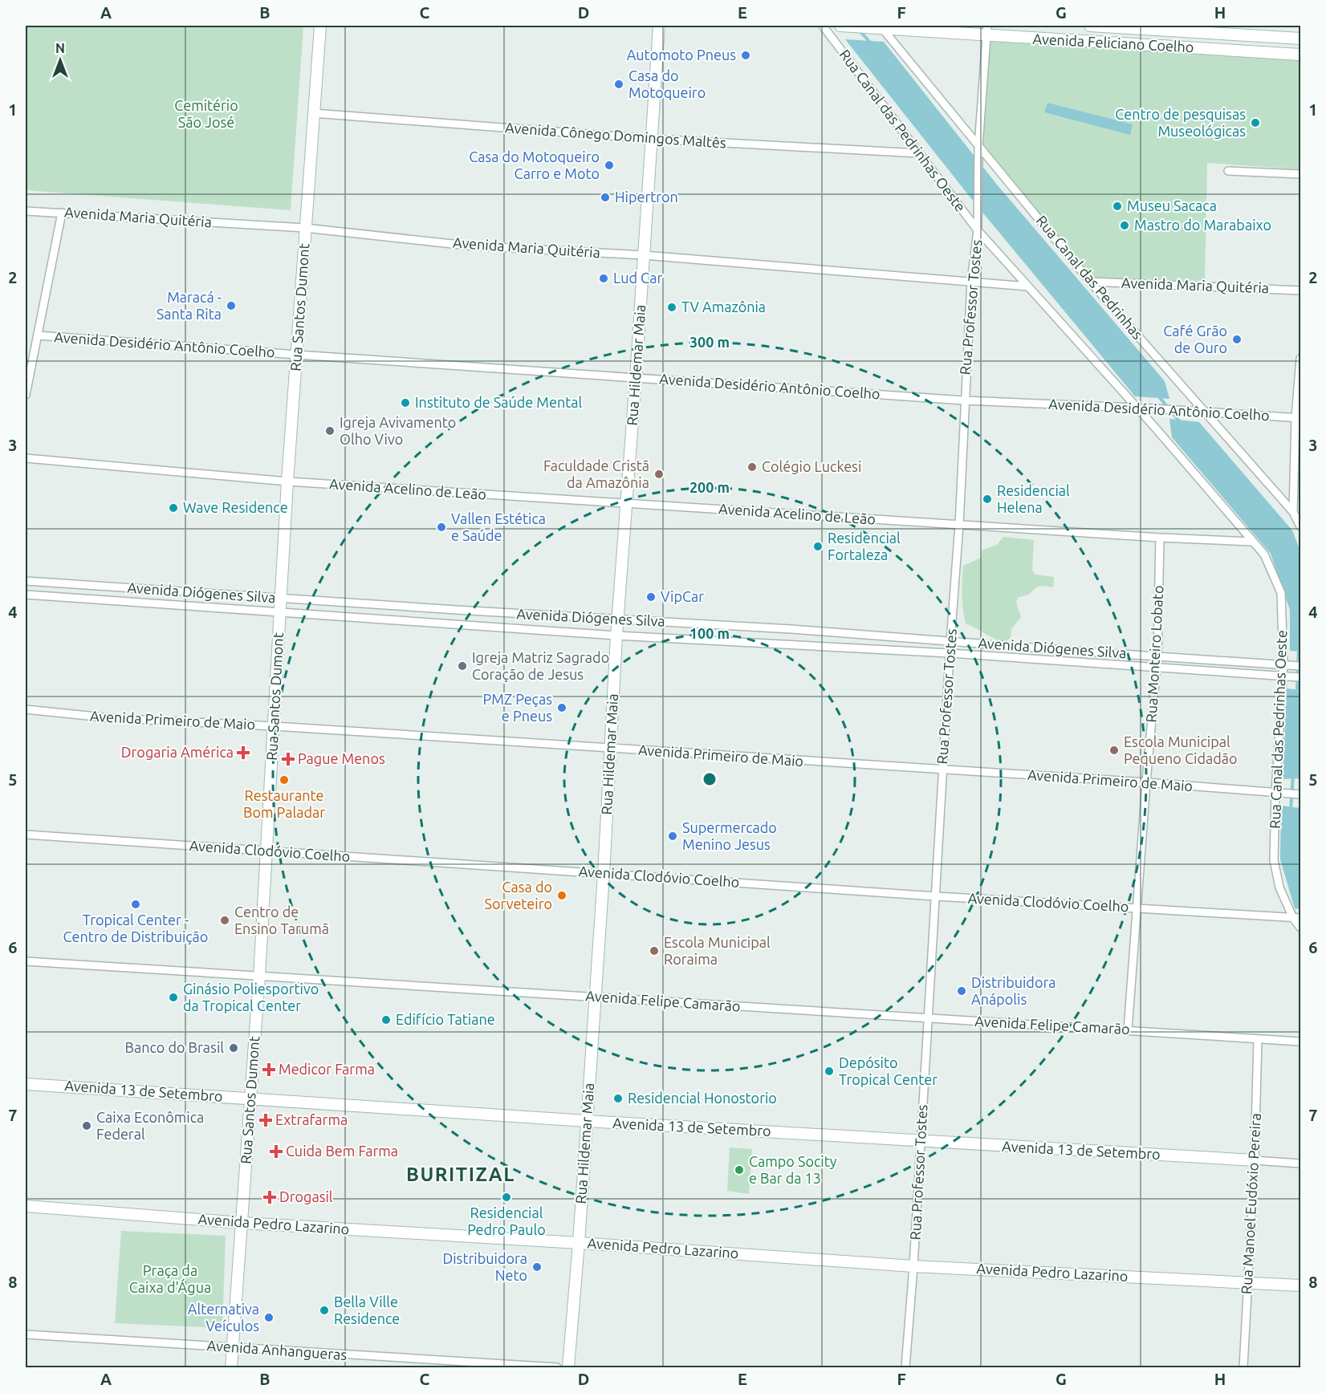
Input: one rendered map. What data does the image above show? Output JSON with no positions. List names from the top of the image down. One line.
{"streets":{"main road":["Avenida Feliciano Coelho","Rua Santos Dumont","Rua Hildemar Maia","Avenida 13 de Setembro","Avenida Pedro Lazarino"],"street":["Rua Canal das Pedrinhas Oeste","Avenida Cônego Domingos Maltês","Avenida Maria Quitéria","Rua Canal das Pedrinhas","Rua Professor Tostes","Avenida Desidério Antônio Coelho","Avenida Acelino de Leão","Avenida Diógenes Silva","Rua Monteiro Lobato","Avenida Primeiro de Maio","Avenida Clodóvio Coelho","Avenida Felipe Camarão","Rua Manoel Eudóxio Pereira","Avenida Anhangueras"]},"crossings":[["Avenida Feliciano Coelho","Rua Canal das Pedrinhas"],["Avenida Feliciano Coelho","Rua Professor Tostes"],["Rua Canal das Pedrinhas Oeste","Avenida Cônego Domingos Maltês"],["Rua Canal das Pedrinhas Oeste","Avenida Maria Quitéria"],["Rua Canal das Pedrinhas Oeste","Rua Professor Tostes"],["Rua Canal das Pedrinhas Oeste","Avenida Desidério Antônio Coelho"],["Rua Canal das Pedrinhas Oeste","Avenida Acelino de Leão"],["Rua Canal das Pedrinhas Oeste","Avenida Diógenes Silva"],["Rua Canal das Pedrinhas Oeste","Avenida Primeiro de Maio"],["Rua Canal das Pedrinhas Oeste","Avenida Clodóvio Coelho"],["Avenida Cônego Domingos Maltês","Rua Santos Dumont"],["Avenida Cônego Domingos Maltês","Rua Hildemar Maia"],["Avenida Maria Quitéria","Rua Canal das Pedrinhas"],["Avenida Maria Quitéria","Rua Santos Dumont"],["Avenida Maria Quitéria","Rua Professor Tostes"],["Avenida Maria Quitéria","Rua Hildemar Maia"],["Rua Canal das Pedrinhas","Rua Professor Tostes"],["Rua Canal das Pedrinhas","Avenida Desidério Antônio Coelho"],["Rua Santos Dumont","Avenida Desidério Antônio Coelho"],["Rua Santos Dumont","Avenida Acelino de Leão"],["Rua Santos Dumont","Avenida Diógenes Silva"],["Rua Santos Dumont","Avenida Primeiro de Maio"],["Rua Santos Dumont","Avenida Clodóvio Coelho"],["Rua Santos Dumont","Avenida Felipe Camarão"],["Rua Santos Dumont","Avenida 13 de Setembro"],["Rua Santos Dumont","Avenida Pedro Lazarino"],["Rua Santos Dumont","Avenida Anhangueras"],["Rua Professor Tostes","Avenida Desidério Antônio Coelho"],["Rua Professor Tostes","Avenida Acelino de Leão"],["Rua Professor Tostes","Avenida Diógenes Silva"],["Rua Professor Tostes","Avenida Primeiro de Maio"],["Rua Professor Tostes","Avenida Clodóvio Coelho"],["Rua Professor Tostes","Avenida Felipe Camarão"],["Rua Professor Tostes","Avenida 13 de Setembro"],["Rua Professor Tostes","Avenida Pedro Lazarino"],["Avenida Desidério Antônio Coelho","Rua Hildemar Maia"],["Rua Hildemar Maia","Avenida Acelino de Leão"],["Rua Hildemar Maia","Avenida Diógenes Silva"],["Rua Hildemar Maia","Avenida Primeiro de Maio"],["Rua Hildemar Maia","Avenida Clodóvio Coelho"],["Rua Hildemar Maia","Avenida Felipe Camarão"],["Rua Hildemar Maia","Avenida 13 de Setembro"],["Rua Hildemar Maia","Avenida Pedro Lazarino"],["Avenida Acelino de Leão","Rua Monteiro Lobato"],["Avenida Diógenes Silva","Rua Monteiro Lobato"],["Rua Monteiro Lobato","Avenida Primeiro de Maio"],["Rua Monteiro Lobato","Avenida Clodóvio Coelho"],["Rua Monteiro Lobato","Avenida Felipe Camarão"],["Avenida Felipe Camarão","Rua Manoel Eudóxio Pereira"],["Avenida 13 de Setembro","Rua Manoel Eudóxio Pereira"],["Rua Manoel Eudóxio Pereira","Avenida Pedro Lazarino"]],"districts":["BURITIZAL"],"parks":["Cemitério São José","Praça da Caixa d'Água"],"places":{"other":["Automoto Pneus","Casa do Motoqueiro","Centro de pesquisas Museológicas","Casa do Motoqueiro Carro e Moto","Hipertron","Museu Sacaca","Mastro do Marabaixo","Lud Car","Maracá - Santa Rita","TV Amazônia","Café Grão de Ouro","Instituto de Saúde Mental","Igreja Avivamento Olho Vivo","Colégio Luckesi","Faculdade Cristã da Amazônia","Residencial Helena","Wave Residence","Vallen Estética e Saúde","Residencial Fortaleza","VipCar","Igreja Matriz Sagrado Coração de Jesus","PMZ Peças e Pneus","Escola Municipal Pequeno Cidadão","Restaurante Bom Paladar","Supermercado Menino Jesus","Casa do Sorveteiro","Tropical Center - Centro de Distribuição","Centro de Ensino Tarumã","Escola Municipal Roraima","Distribuidora Anápolis","Ginásio Poliesportivo da Tropical Center","Edifício Tatiane","Banco do Brasil","Depósito Tropical Center","Residencial Honostorio","Caixa Econômica Federal","Campo Socity e Bar da 13","Residencial Pedro Paulo","Distribuidora Neto","Bella Ville Residence","Alternativa Veículos"],"health":["Drogaria América","Pague Menos","Medicor Farma","Extrafarma","Cuida Bem Farma","Drogasil"]},"north":"top","grid":{"columns":["A","B","C","D","E","F","G","H"],"rows":["1","2","3","4","5","6","7","8"]},"rings":["300 m","200 m","100 m"]}
